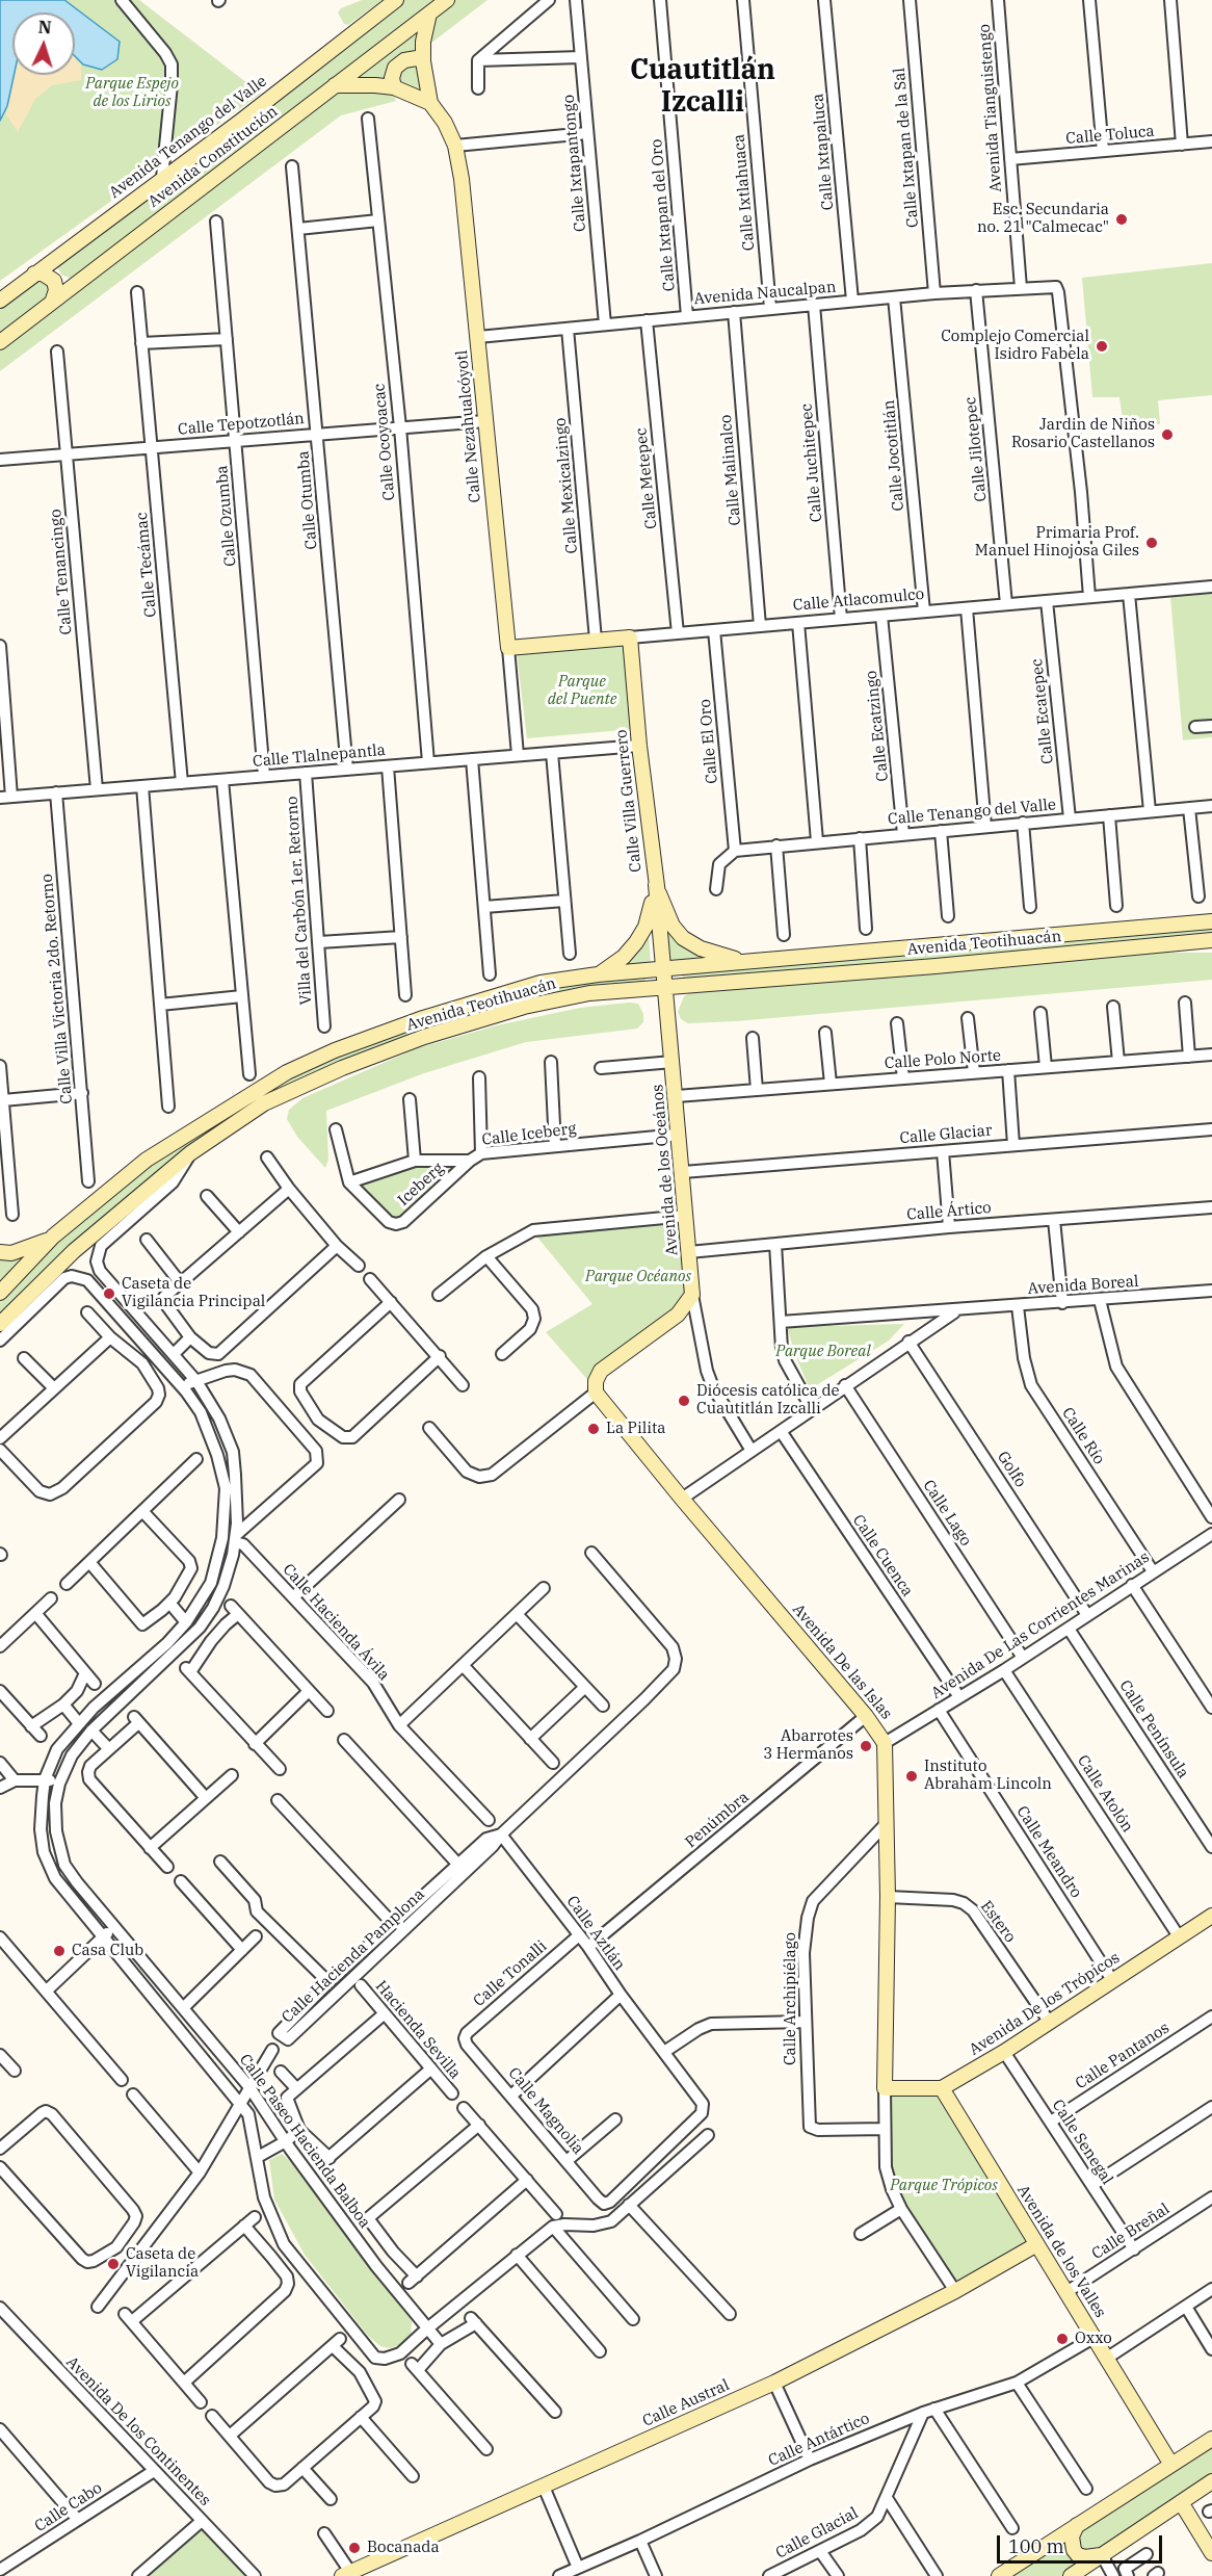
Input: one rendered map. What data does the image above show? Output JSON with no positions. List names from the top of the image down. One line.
{"streets":{"main road":["Avenida Tenango del Valle","Avenida Constitución","Calle Nezahualcóyotl","Calle Atlacomulco","Calle Villa Guerrero","Avenida Teotihuacán","Avenida de los Oceános","Avenida De las Islas","Avenida De los Trópicos","Avenida de los Valles","Calle Austral"],"street":["Avenida Tianguistengo","Calle Toluca","Calle Ixtapan de la Sal","Calle Ixtapaluca","Calle Ixtapantongo","Calle Ixtlahuaca","Calle Ixtapan del Oro","Avenida Naucalpan","Calle Tepotzotlán","Calle Ocoyoacac","Calle Jilotepec","Calle Jocotitlán","Calle Juchitepec","Calle Malinalco","Calle Metepec","Calle Mexicalzingo","Calle Otumba","Calle Ozumba","Calle Tecámac","Calle Tenancingo","Calle Ecatepec","Calle Ecatzingo","Calle El Oro","Calle Tlalnepantla","Calle Tenango del Valle","Villa del Carbón 1er. Retorno","Calle Villa Victoria 2do. Retorno","Calle Polo Norte","Calle Iceberg","Calle Glaciar","Iceberg","Calle Ártico","Avenida Boreal","Calle Río","Golfo","Calle Lago","Calle Cuenca","Calle Hacienda Ávila","Avenida De Las Corrientes Marinas","Calle Península","Calle Atolón","Penúmbra","Calle Meandro","Estero","Calle Aztlán","Calle Hacienda Pamplona","Calle Tonalli","Calle Archipiélago","Hacienda Sevilla","Calle Pantanos","Calle Magnolia","Calle Paseo Hacienda Balboa","Calle Senegal","Calle Breñal","Avenida De los Continentes","Calle Antártico","Calle Cabo","Calle Glacial"]},"crossings":[["Avenida Tianguistengo","Calle Toluca"],["Avenida Tianguistengo","Avenida Naucalpan"],["Calle Ixtapan de la Sal","Avenida Naucalpan"],["Calle Ixtapaluca","Avenida Naucalpan"],["Avenida Constitución","Calle Nezahualcóyotl"],["Calle Ixtapantongo","Avenida Naucalpan"],["Calle Ixtlahuaca","Avenida Naucalpan"],["Calle Ixtapan del Oro","Avenida Naucalpan"],["Avenida Naucalpan","Calle Nezahualcóyotl"],["Avenida Naucalpan","Calle Jilotepec"],["Avenida Naucalpan","Calle Jocotitlán"],["Avenida Naucalpan","Calle Juchitepec"],["Avenida Naucalpan","Calle Malinalco"],["Avenida Naucalpan","Calle Metepec"],["Avenida Naucalpan","Calle Mexicalzingo"],["Avenida Naucalpan","Calle Atlacomulco"],["Calle Tepotzotlán","Calle Nezahualcóyotl"],["Calle Tepotzotlán","Calle Ocoyoacac"],["Calle Tepotzotlán","Calle Otumba"],["Calle Tepotzotlán","Calle Ozumba"],["Calle Tepotzotlán","Calle Tecámac"],["Calle Tepotzotlán","Calle Tenancingo"],["Calle Nezahualcóyotl","Calle Atlacomulco"],["Calle Nezahualcóyotl","Calle Tlalnepantla"],["Calle Ocoyoacac","Calle Tlalnepantla"],["Calle Jilotepec","Calle Atlacomulco"],["Calle Jocotitlán","Calle Atlacomulco"],["Calle Juchitepec","Calle Atlacomulco"],["Calle Malinalco","Calle Atlacomulco"],["Calle Metepec","Calle Atlacomulco"],["Calle Mexicalzingo","Calle Atlacomulco"],["Calle Otumba","Calle Tlalnepantla"],["Calle Ozumba","Calle Tlalnepantla"],["Calle Tecámac","Calle Tlalnepantla"],["Calle Tenancingo","Calle Tlalnepantla"],["Calle Atlacomulco","Calle Ecatepec"],["Calle Atlacomulco","Calle Ecatzingo"],["Calle Atlacomulco","Calle El Oro"],["Calle Atlacomulco","Calle Villa Guerrero"],["Calle Ecatepec","Calle Tenango del Valle"],["Calle Ecatzingo","Calle Tenango del Valle"],["Calle El Oro","Calle Tenango del Valle"],["Calle Tlalnepantla","Calle Villa Guerrero"],["Calle Tlalnepantla","Villa del Carbón 1er. Retorno"],["Calle Tlalnepantla","Calle Villa Victoria 2do. Retorno"],["Calle Villa Guerrero","Avenida Teotihuacán"],["Calle Villa Guerrero","Avenida de los Oceános"],["Avenida Teotihuacán","Avenida de los Oceános"],["Avenida Teotihuacán","Calle Paseo Hacienda Balboa"],["Calle Polo Norte","Avenida de los Oceános"],["Calle Iceberg","Avenida de los Oceános"],["Calle Iceberg","Iceberg"],["Calle Glaciar","Avenida de los Oceános"],["Avenida de los Oceános","Calle Ártico"],["Avenida de los Oceános","Avenida Boreal"],["Avenida Boreal","Calle Río"],["Avenida Boreal","Golfo"],["Avenida Boreal","Calle Lago"],["Avenida Boreal","Calle Cuenca"],["Avenida Boreal","Avenida De las Islas"],["Calle Río","Avenida De Las Corrientes Marinas"],["Golfo","Avenida De Las Corrientes Marinas"],["Calle Lago","Avenida De Las Corrientes Marinas"],["Calle Cuenca","Avenida De Las Corrientes Marinas"],["Calle Hacienda Ávila","Calle Paseo Hacienda Balboa"],["Avenida De Las Corrientes Marinas","Avenida De las Islas"],["Avenida De Las Corrientes Marinas","Calle Península"],["Avenida De Las Corrientes Marinas","Calle Atolón"],["Avenida De Las Corrientes Marinas","Calle Meandro"],["Avenida De las Islas","Penúmbra"],["Avenida De las Islas","Estero"],["Avenida De las Islas","Calle Archipiélago"],["Avenida De las Islas","Calle Austral"],["Calle Atolón","Avenida De los Trópicos"],["Penúmbra","Calle Aztlán"],["Calle Meandro","Avenida De los Trópicos"],["Estero","Avenida De los Trópicos"],["Calle Aztlán","Calle Hacienda Pamplona"],["Calle Aztlán","Calle Tonalli"],["Calle Aztlán","Calle Magnolia"],["Calle Tonalli","Calle Magnolia"],["Avenida De los Trópicos","Calle Senegal"],["Avenida De los Trópicos","Avenida de los Valles"],["Calle Pantanos","Calle Senegal"],["Calle Senegal","Calle Breñal"],["Calle Breñal","Avenida de los Valles"],["Avenida de los Valles","Calle Austral"],["Avenida de los Valles","Calle Antártico"],["Avenida De los Continentes","Calle Cabo"],["Calle Antártico","Calle Glacial"]],"districts":["Cuautitlán Izcalli"],"parks":["Parque Espejo de los Lirios","Parque del Puente","Parque Océanos","Parque Boreal","Parque Trópicos"],"places":["Esc. Secundaria no. 21 \"Calmecac\"","Complejo Comercial Isidro Fabela","Jardin de Niños Rosario Castellanos","Primaria Prof. Manuel Hinojosa Giles","Caseta de Vigilancia Principal","Diócesis católica de Cuautitlán Izcalli","La Pilita","Abarrotes 3 Hermanos","Instituto Abraham Lincoln","Casa Club","Caseta de Vigilancia","Oxxo","Bocanada"],"scale_bar":"100 m","north":"top"}
